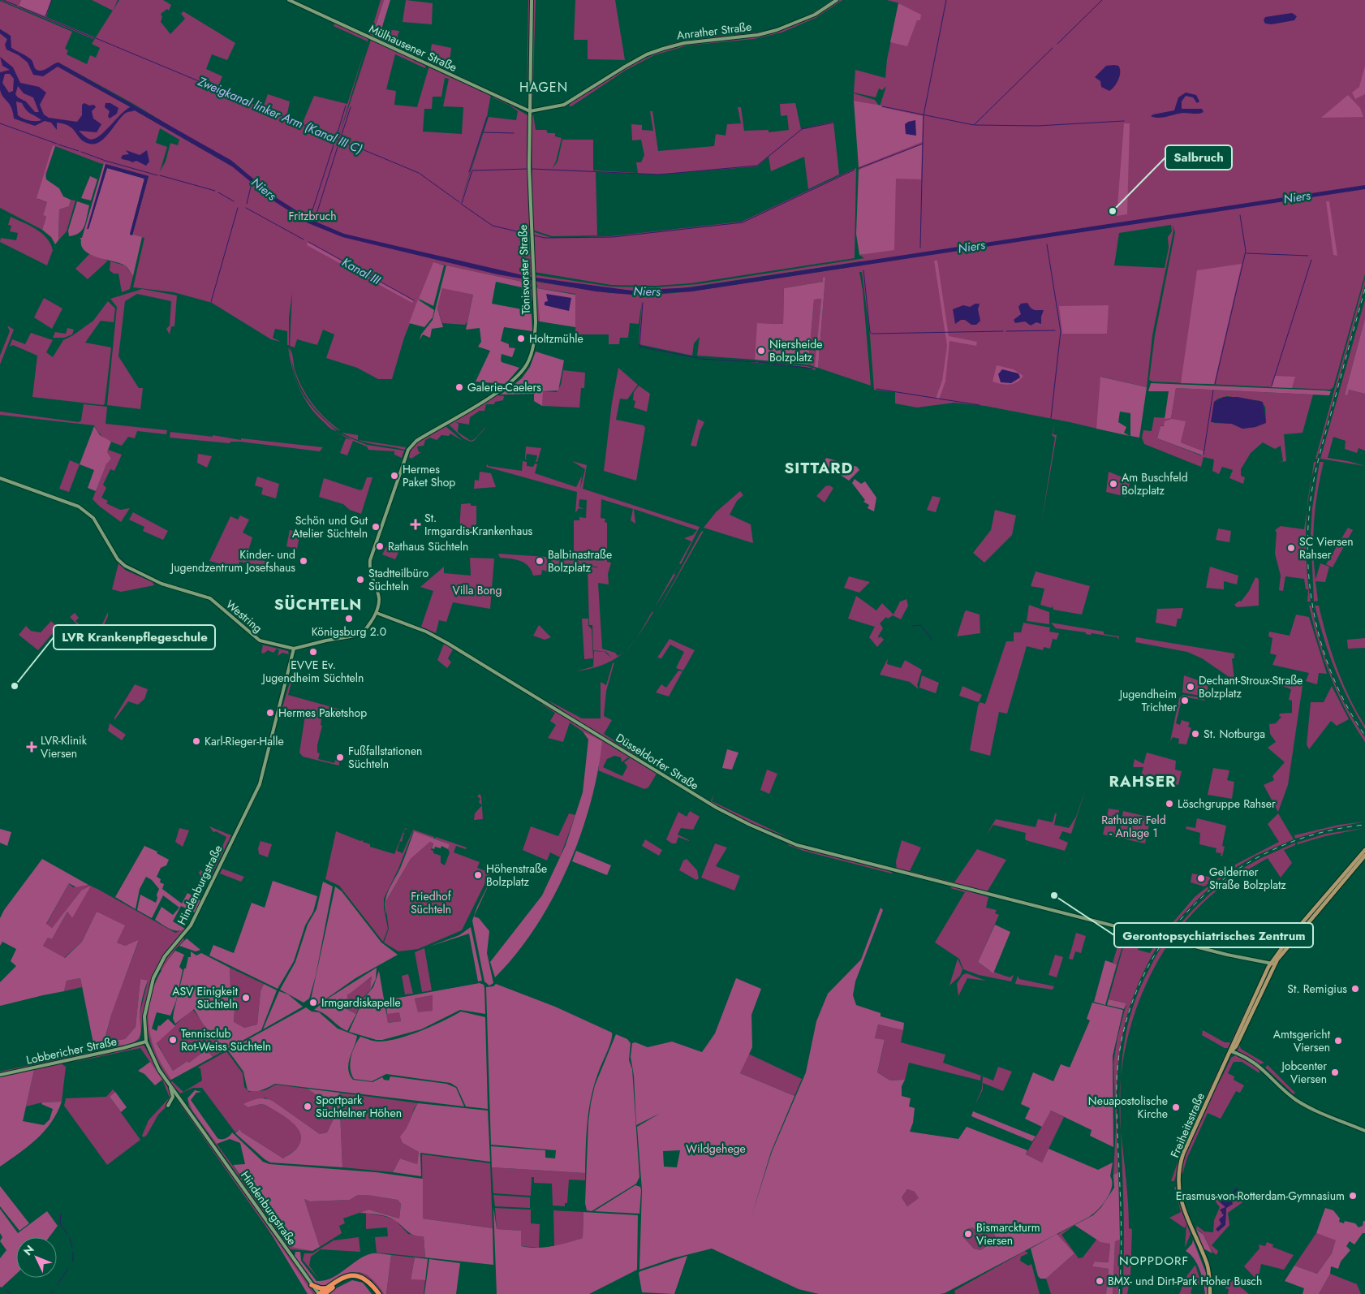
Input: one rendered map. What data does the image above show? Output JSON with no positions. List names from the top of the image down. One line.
{"streets":{"main road":["Anrather Straße","Mülhausener Straße","Tönisvorster Straße","Westring","Düsseldorfer Straße","Hindenburgstraße","Lobbericher Straße","Freiheitsstraße"]},"crossings":[["Anrather Straße","Mülhausener Straße"],["Anrather Straße","Tönisvorster Straße"],["Mülhausener Straße","Tönisvorster Straße"],["Tönisvorster Straße","Westring"],["Tönisvorster Straße","Düsseldorfer Straße"],["Westring","Düsseldorfer Straße"],["Westring","Hindenburgstraße"],["Düsseldorfer Straße","Freiheitsstraße"],["Hindenburgstraße","Lobbericher Straße"]],"districts":["HAGEN","SITTARD","SÜCHTELN","RAHSER","NOPPDORF"],"water":["Zweigkanal linker Arm (Kanal III C)","Niers","Kanal III"],"parks":["Fritzbruch","Villa Bong","Rathuser Feld - Anlage 1","Friedhof Süchteln","Wildgehege"],"places":{"other":["Salbruch","Holtzmühle","Niersheide Bolzplatz","Galerie-Caelers","Hermes Paket Shop","Am Buschfeld Bolzplatz","Schön und Gut Atelier Süchteln","Rathaus Süchteln","SC Viersen Rahser","Kinder- und Jugendzentrum Josefshaus","Balbinastraße Bolzplatz","Stadtteilbüro Süchteln","Königsburg 2.0","EVVE Ev. Jugendheim Süchteln","LVR Krankenpflegeschule","Dechant-Stroux-Straße Bolzplatz","Jugendheim Trichter","Hermes Paketshop","St. Notburga","Karl-Rieger-Halle","Fußfallstationen Süchteln","Löschgruppe Rahser","Höhenstraße Bolzplatz","Gelderner Straße Bolzplatz","Gerontopsychiatrisches Zentrum","St. Remigius","ASV Einigkeit Süchteln","Irmgardiskapelle","Tennisclub Rot-Weiss Süchteln","Amtsgericht Viersen","Jobcenter Viersen","Sportpark Süchtelner Höhen","Neuapostolische Kirche","Erasmus-von-Rotterdam-Gymnasium","Bismarckturm Viersen","BMX- und Dirt-Park Hoher Busch"],"health":["St. Irmgardis-Krankenhaus","LVR-Klinik Viersen"]},"north":"top left"}
